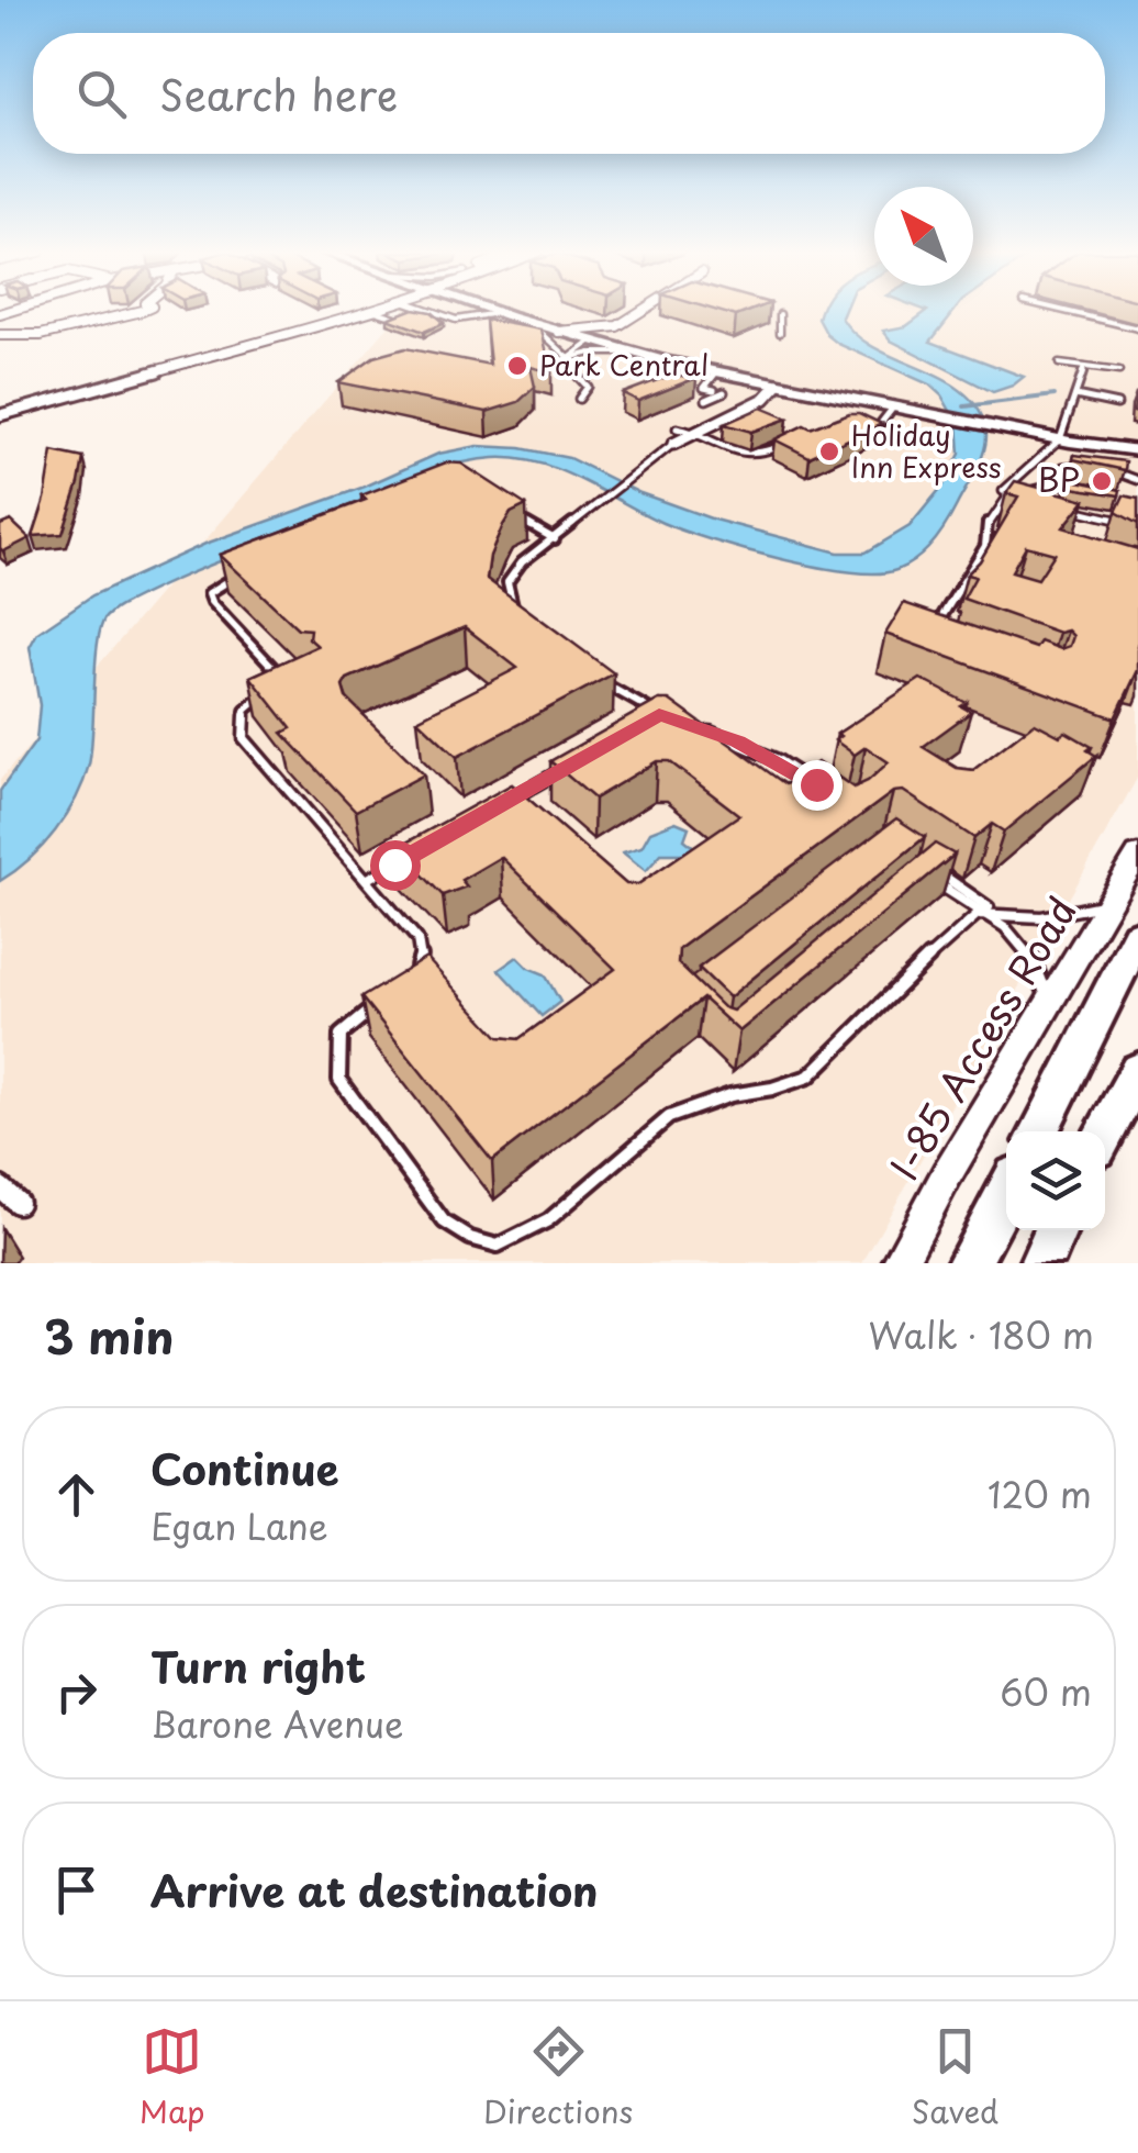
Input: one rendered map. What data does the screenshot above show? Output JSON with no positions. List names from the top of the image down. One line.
{"streets":{"main road":["I-85 Access Road"]},"places":["Park Central","Holiday Inn Express","BP"],"north":"top left","page":{"search":"Search here","heading":["3 min","Walk · 180 m"],"list":[["Continue","Egan Lane","120 m"],["Turn right","Barone Avenue","60 m"],"Arrive at destination"],"nav":["Map","Directions","Saved"]}}
